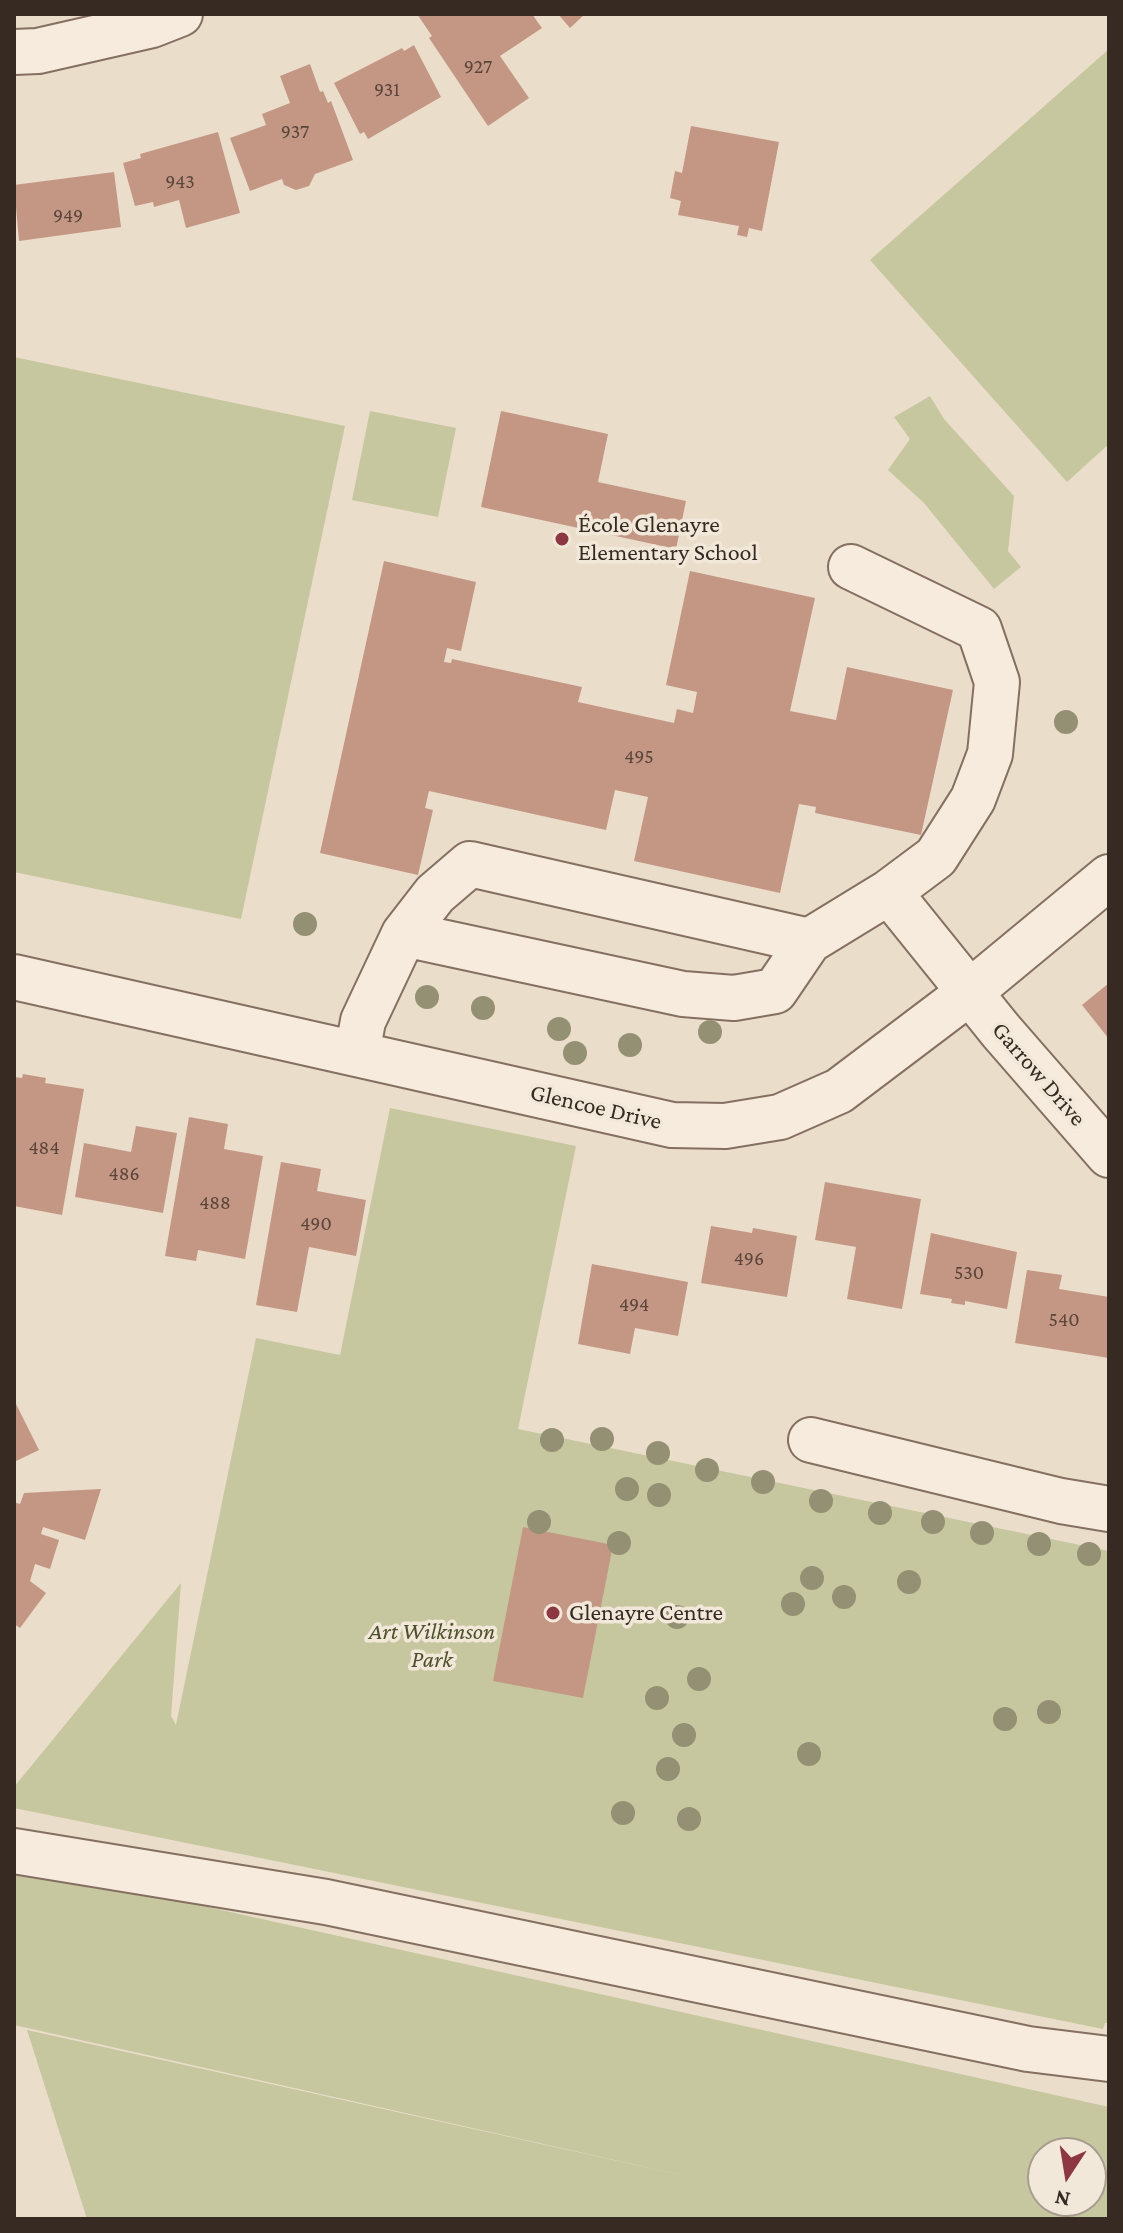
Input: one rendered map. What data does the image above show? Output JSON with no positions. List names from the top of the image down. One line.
{"streets":{"street":["Garrow Drive","Glencoe Drive"]},"crossings":[["Garrow Drive","Glencoe Drive"]],"parks":["Art Wilkinson Park"],"places":["École Glenayre Elementary School","Glenayre Centre"],"house_numbers":["927","931","937","943","949","495","484","486","488","490","496","530","494","540"],"north":"bottom"}
